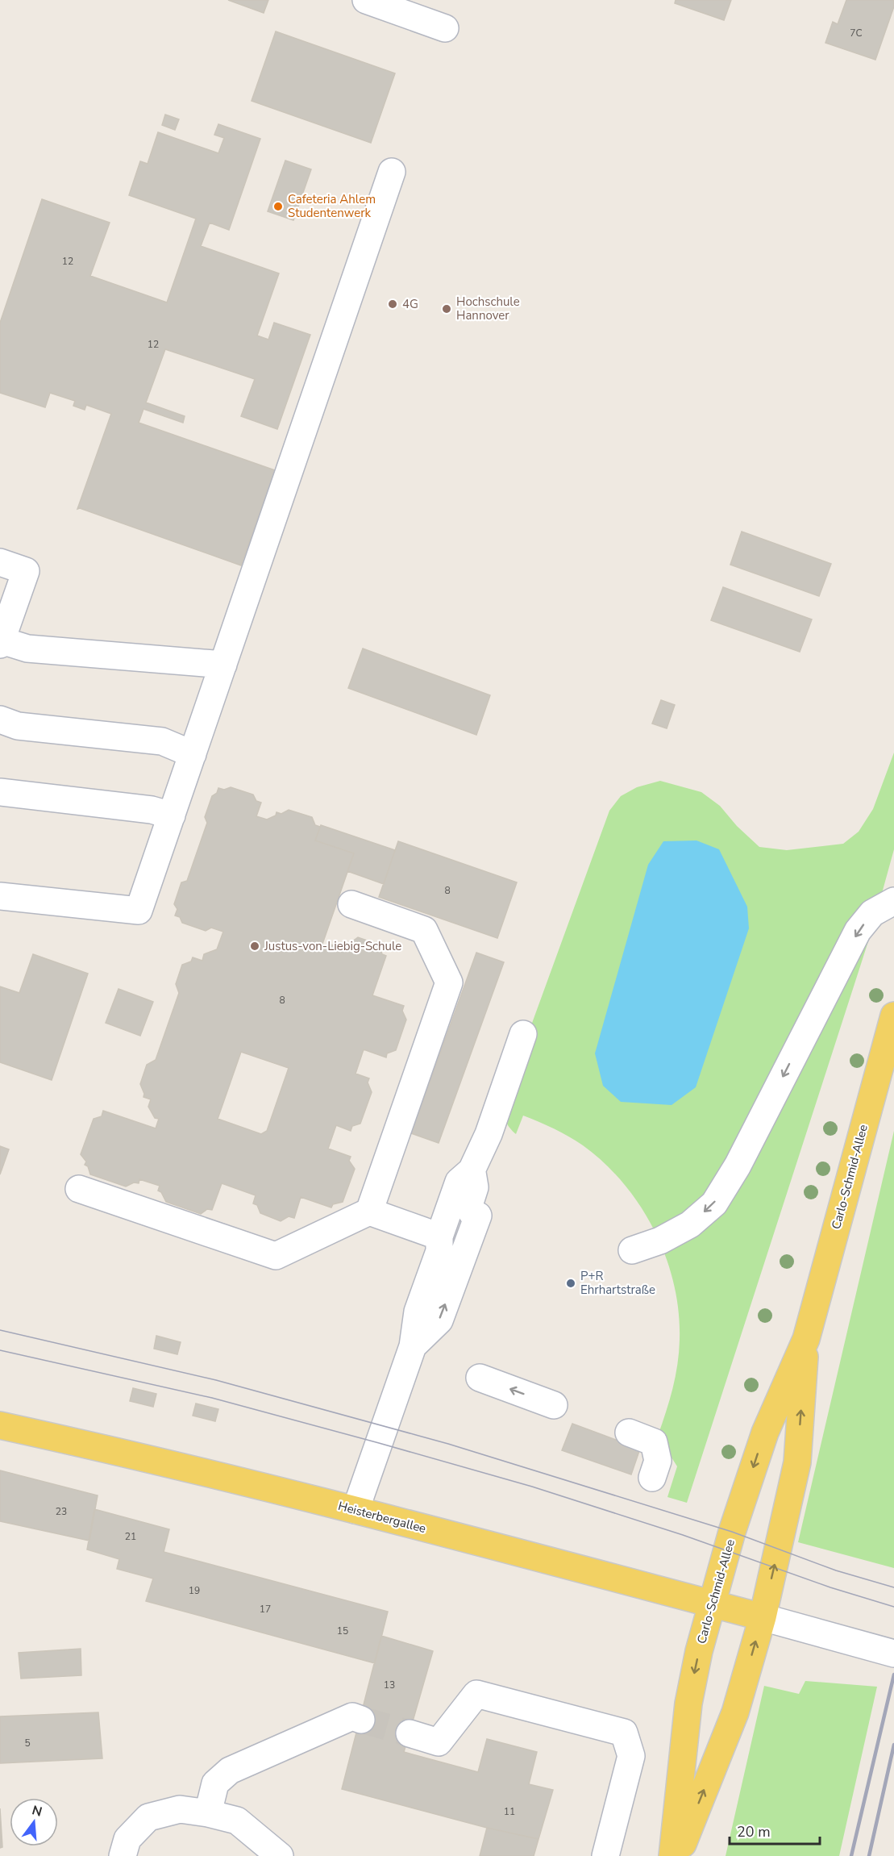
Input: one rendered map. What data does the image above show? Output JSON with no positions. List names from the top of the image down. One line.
{"streets":{"main road":["Carlo-Schmid-Allee","Heisterbergallee"]},"crossings":[["Carlo-Schmid-Allee","Heisterbergallee"]],"places":["Cafeteria Ahlem Studentenwerk","4G","Hochschule Hannover","Justus-von-Liebig-Schule","P+R Ehrhartstraße"],"house_numbers":["7C","12","12","8","8","23","21","19","17","15","13","5","11"],"scale_bar":"20 m","north":"top"}
